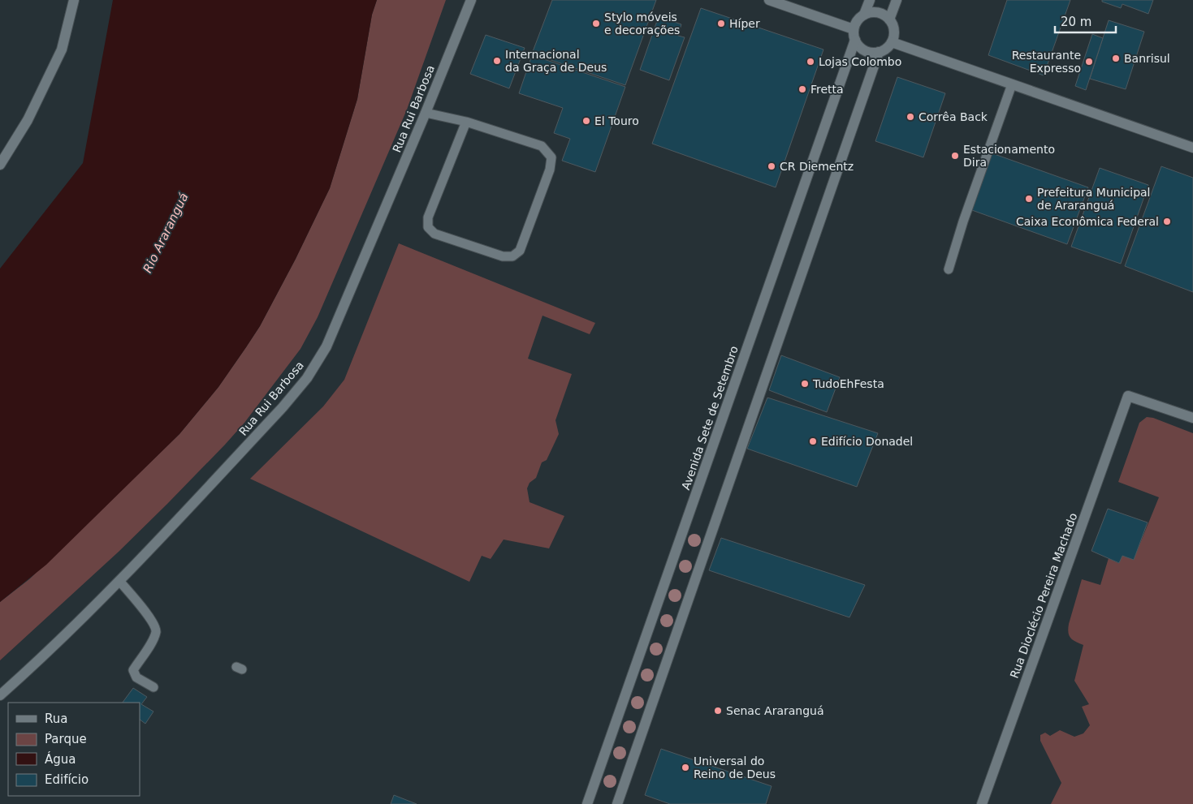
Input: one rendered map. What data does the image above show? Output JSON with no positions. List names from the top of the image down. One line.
{"streets":{"street":["Rua Rui Barbosa","Avenida Sete de Setembro","Rua Dioclécio Pereira Machado"]},"water":["Rio Araranguá"],"places":["Stylo móveis e decorações","Híper","Banrisul","Internacional da Graça de Deus","Lojas Colombo","Restaurante Expresso","Fretta","Corrêa Back","El Touro","Estacionamento Dira","CR Diementz","Prefeitura Municipal de Araranguá","Caixa Econômica Federal","TudoEhFesta","Edifício Donadel","Senac Araranguá","Universal do Reino de Deus"],"legend":["Rua","Parque","Água","Edifício"],"scale_bar":"20 m"}
